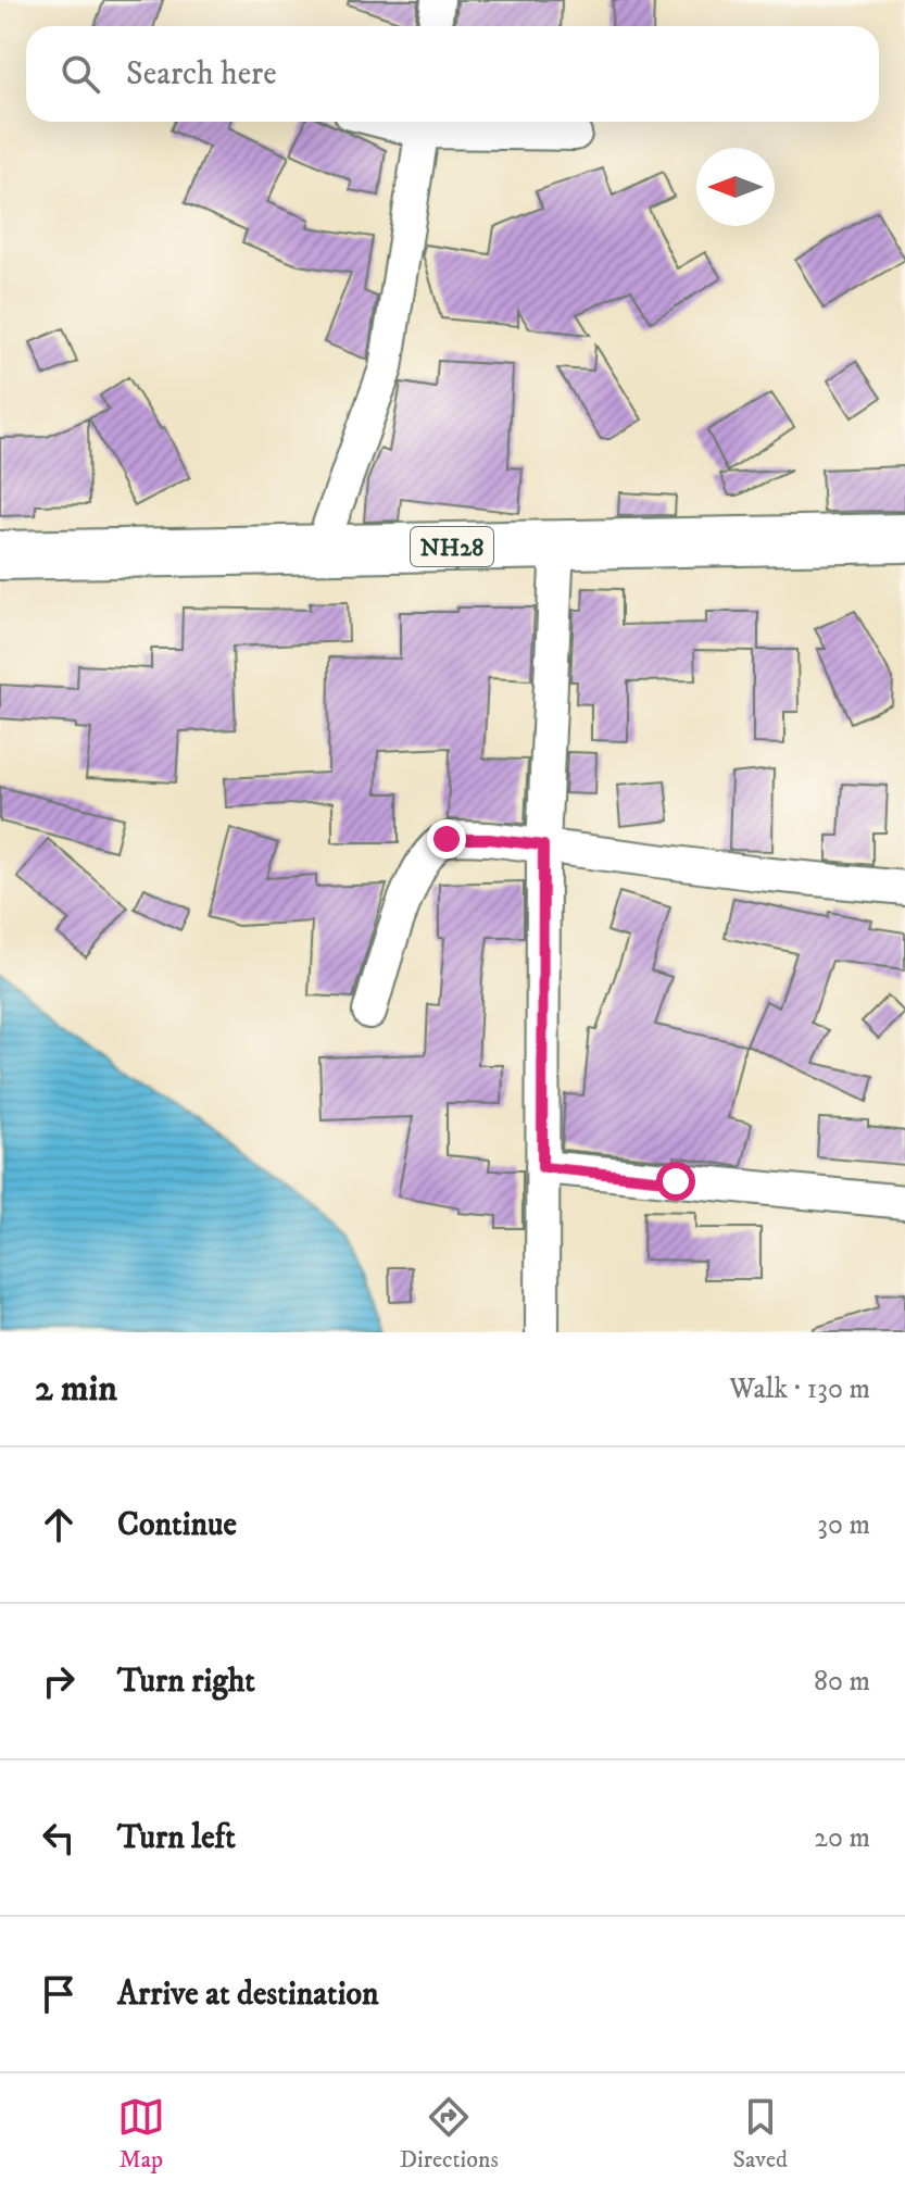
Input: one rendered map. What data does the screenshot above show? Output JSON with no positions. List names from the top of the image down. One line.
{"streets":{"highway":["NH28"]},"north":"left","page":{"search":"Search here","heading":["2 min","Walk · 130 m"],"list":[["Continue","30 m"],["Turn right","80 m"],["Turn left","20 m"],"Arrive at destination"],"nav":["Map","Directions","Saved"]}}
